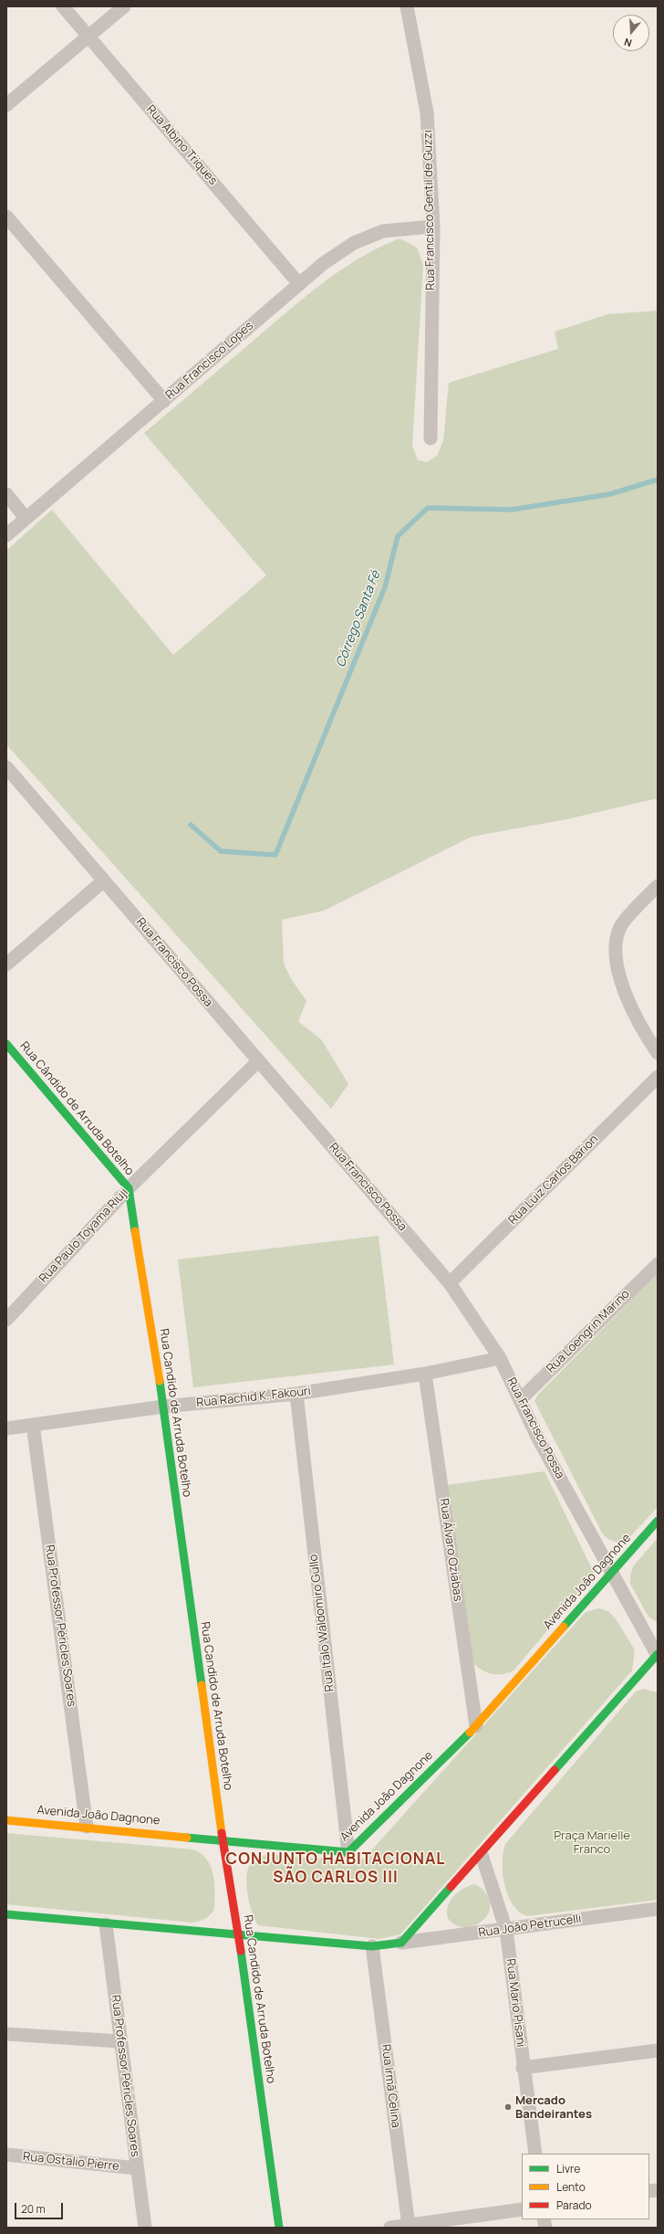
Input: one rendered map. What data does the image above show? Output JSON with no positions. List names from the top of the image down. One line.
{"streets":{"street":["Rua Albino Triques","Rua Francisco Gentil de Guzzi","Rua Francisco Lopes","Rua Francisco Possa","Rua Cândido de Arruda Botelho","Rua Luiz Carlos Barion","Rua Paulo Toyama Riuji","Rua Loengrin Marino","Rua Rachid K. Fakouri","Rua Candido de Arruda Botelho","Rua Álvaro Oziabas","Avenida João Dagnone","Rua Italo Waldomiro Gullo","Rua Professor Péricles Soares","Rua João Petrucelli","Rua Mario Pisani","Rua Irmã Celina","Rua Ostalio Pierre"]},"crossings":[["Rua Albino Triques","Rua Francisco Lopes"],["Rua Francisco Gentil de Guzzi","Rua Francisco Lopes"],["Rua Francisco Possa","Rua Luiz Carlos Barion"],["Rua Francisco Possa","Rua Paulo Toyama Riuji"],["Rua Francisco Possa","Rua Loengrin Marino"],["Rua Francisco Possa","Rua Rachid K. Fakouri"],["Rua Francisco Possa","Avenida João Dagnone"],["Rua Cândido de Arruda Botelho","Rua Paulo Toyama Riuji"],["Rua Cândido de Arruda Botelho","Rua Candido de Arruda Botelho"],["Rua Paulo Toyama Riuji","Rua Candido de Arruda Botelho"],["Rua Rachid K. Fakouri","Rua Candido de Arruda Botelho"],["Rua Rachid K. Fakouri","Rua Álvaro Oziabas"],["Rua Rachid K. Fakouri","Rua Italo Waldomiro Gullo"],["Rua Rachid K. Fakouri","Rua Professor Péricles Soares"],["Rua Candido de Arruda Botelho","Avenida João Dagnone"],["Rua Álvaro Oziabas","Avenida João Dagnone"],["Avenida João Dagnone","Rua Italo Waldomiro Gullo"],["Avenida João Dagnone","Rua Professor Péricles Soares"],["Rua Professor Péricles Soares","Rua Ostalio Pierre"],["Rua João Petrucelli","Rua Mario Pisani"]],"districts":["CONJUNTO HABITACIONAL SÃO CARLOS III"],"water":["Córrego Santa Fé"],"parks":["Praça Marielle Franco"],"places":["Mercado Bandeirantes"],"legend":["Livre","Lento","Parado"],"scale_bar":"20 m","north":"bottom"}
